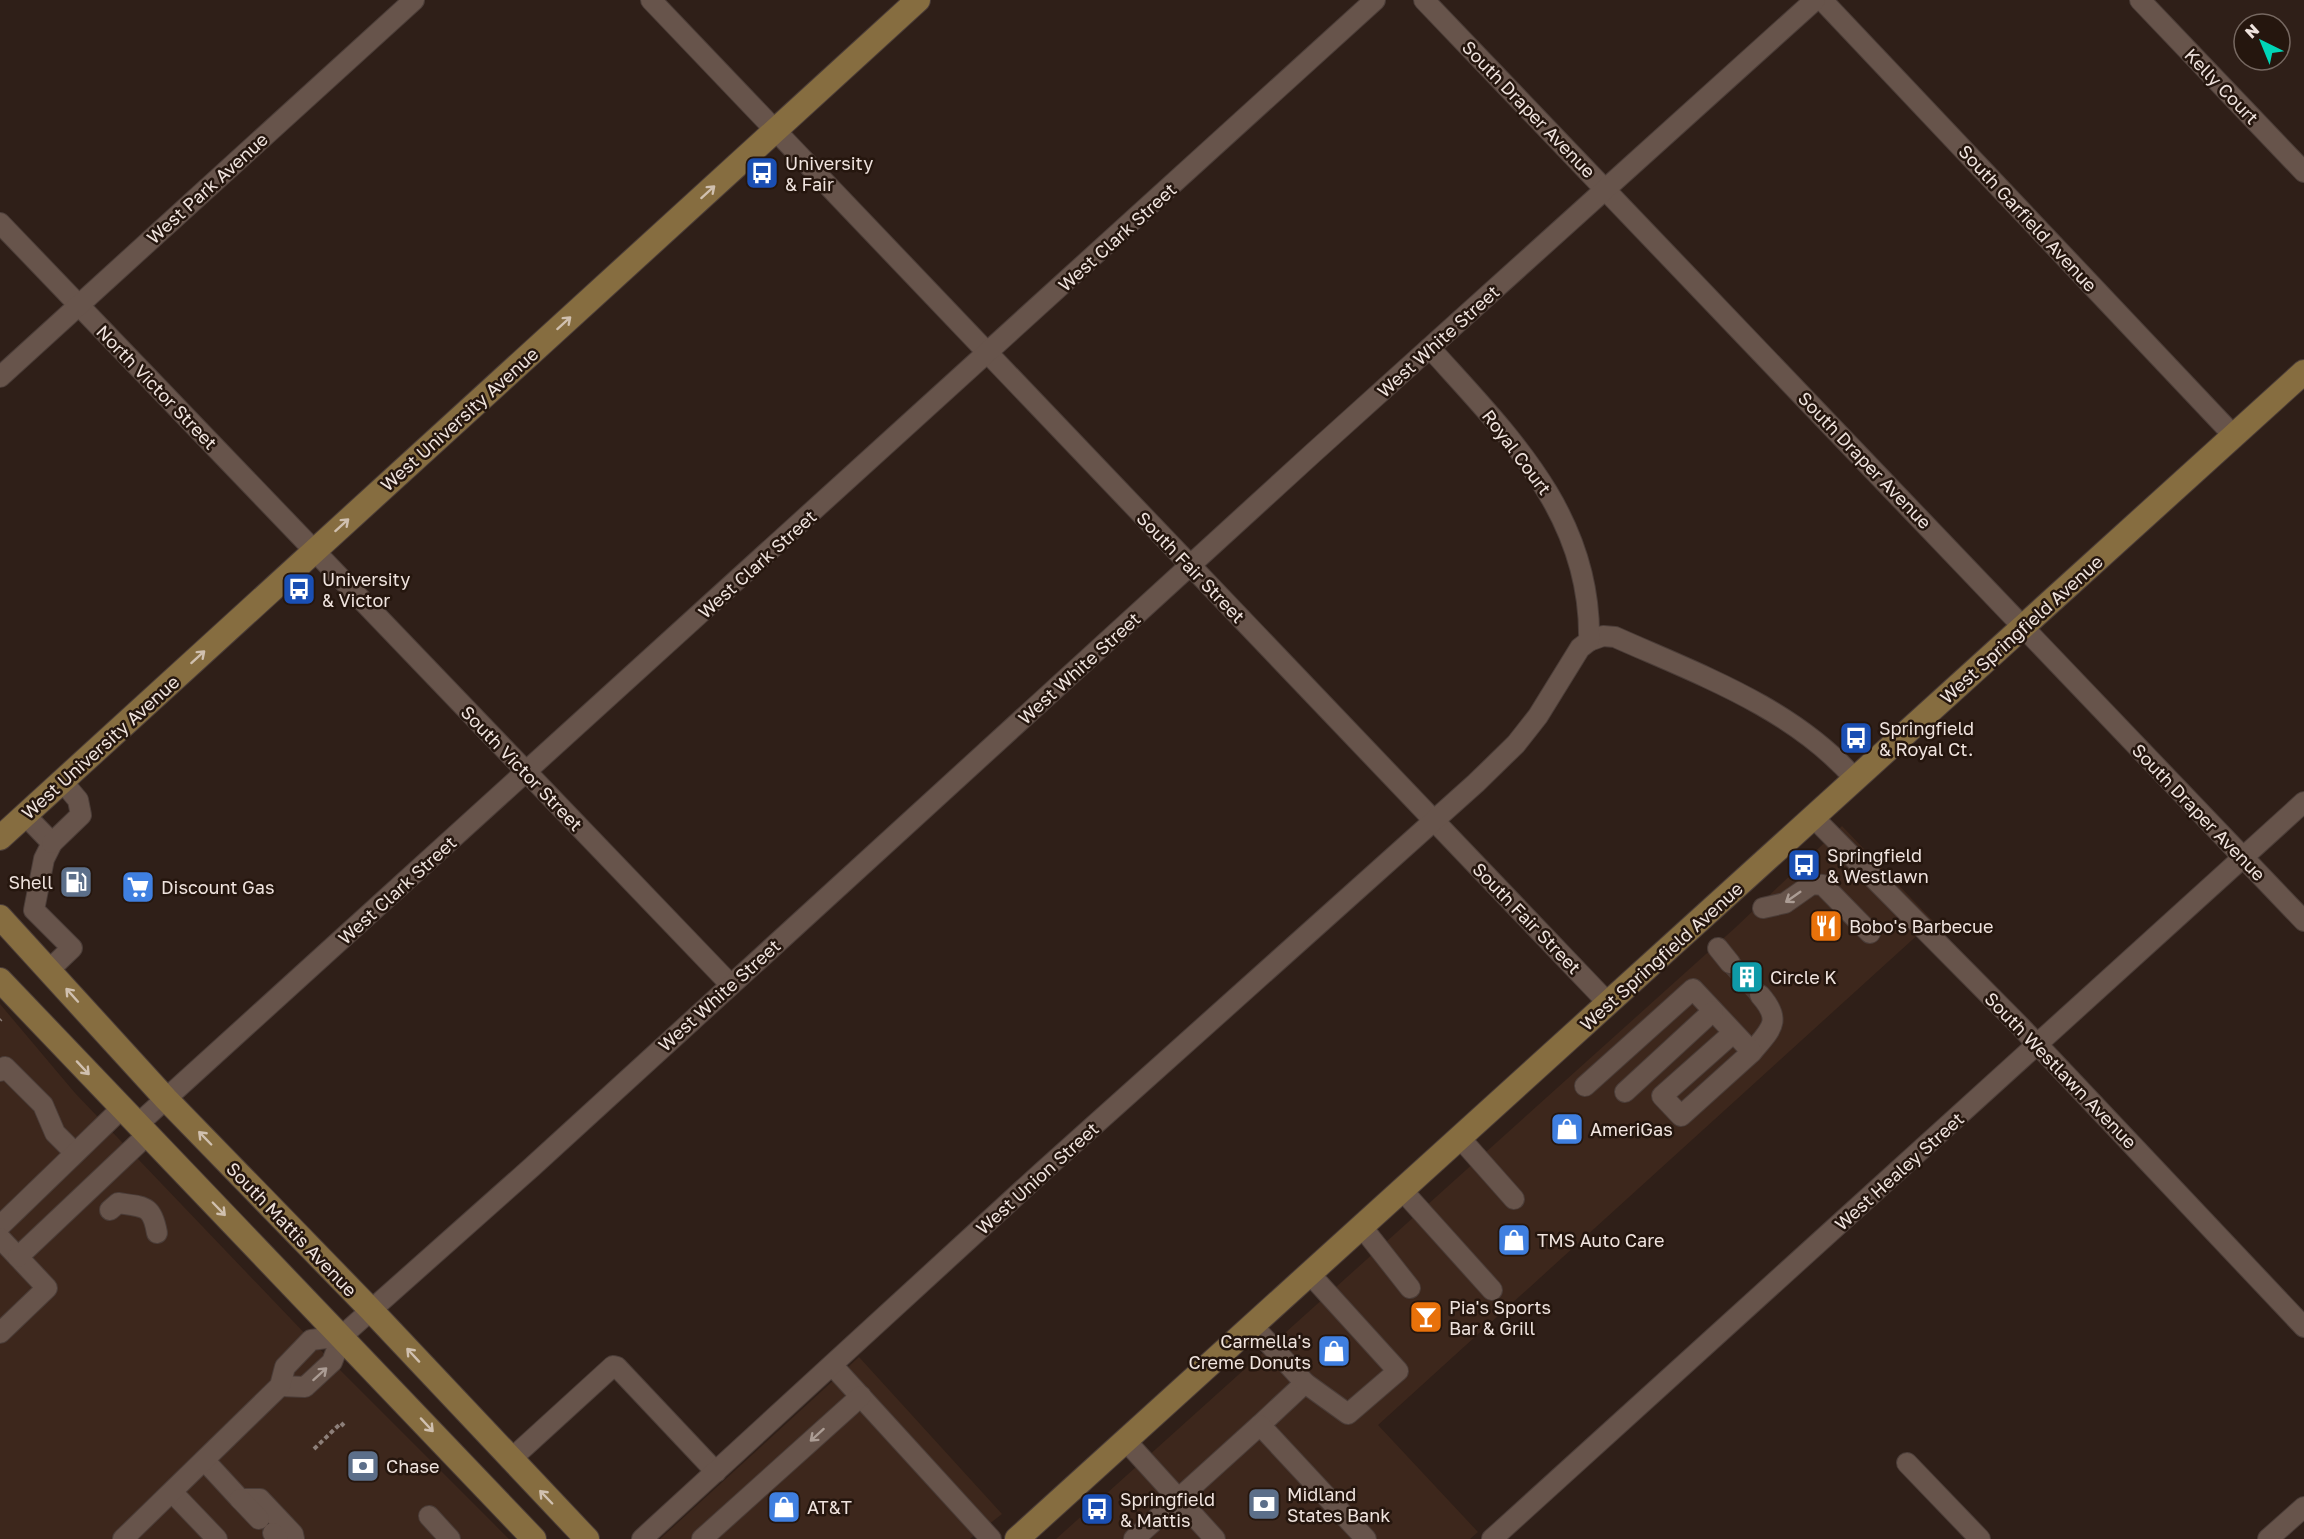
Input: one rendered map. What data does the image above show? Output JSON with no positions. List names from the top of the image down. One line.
{"streets":{"main road":["West University Avenue","West Springfield Avenue","South Mattis Avenue"],"street":["Kelly Court","South Draper Avenue","West Park Avenue","South Garfield Avenue","West Clark Street","West White Street","North Victor Street","Royal Court","South Fair Street","South Victor Street","South Westlawn Avenue","West Healey Street","West Union Street"]},"crossings":[["South Draper Avenue","West White Street"],["South Draper Avenue","West Springfield Avenue"],["South Draper Avenue","West Healey Street"],["West Park Avenue","North Victor Street"],["South Garfield Avenue","West Springfield Avenue"],["West Clark Street","South Fair Street"],["West Clark Street","South Victor Street"],["West Clark Street","South Mattis Avenue"],["West White Street","Royal Court"],["West White Street","South Fair Street"],["West White Street","South Victor Street"],["West White Street","South Mattis Avenue"],["North Victor Street","West University Avenue"],["North Victor Street","South Victor Street"],["West University Avenue","South Fair Street"],["West University Avenue","South Victor Street"],["South Fair Street","West Springfield Avenue"],["South Fair Street","West Union Street"],["West Springfield Avenue","South Westlawn Avenue"],["South Westlawn Avenue","West Healey Street"]],"one_way":["West University Avenue"],"places":{"bus stop":["University & Fair","University & Victor","Springfield & Royal Ct.","Springfield & Westlawn","Springfield & Mattis"],"fuel station":["Shell"],"supermarket":["Discount Gas"],"restaurant":["Bobo's Barbecue"],"building":["Circle K"],"shop":["AmeriGas","TMS Auto Care","Carmella's Creme Donuts","AT&T"],"bar":["Pia's Sports Bar & Grill"],"bank":["Chase","Midland States Bank"]},"north":"top left"}
